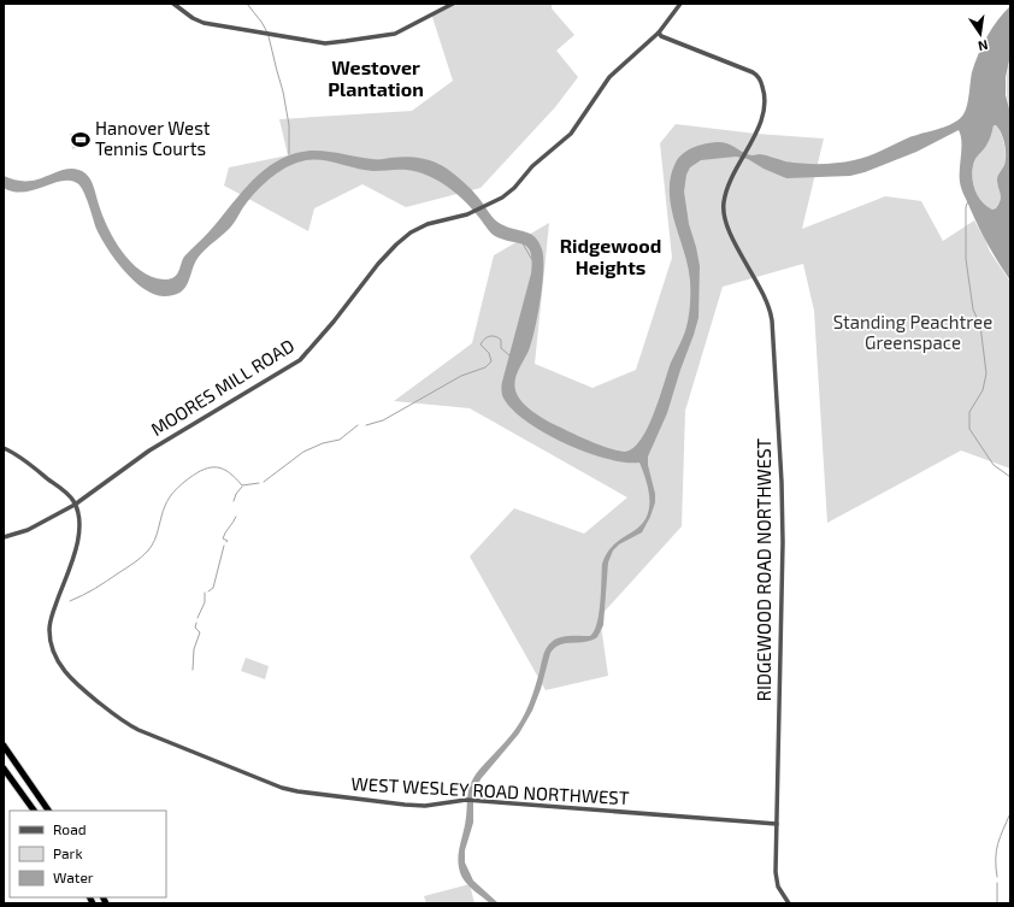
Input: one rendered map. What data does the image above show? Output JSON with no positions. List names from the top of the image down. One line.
{"streets":{"street":["MOORES MILL ROAD","RIDGEWOOD ROAD NORTHWEST","WEST WESLEY ROAD NORTHWEST"]},"crossings":[["MOORES MILL ROAD","RIDGEWOOD ROAD NORTHWEST"],["MOORES MILL ROAD","WEST WESLEY ROAD NORTHWEST"],["RIDGEWOOD ROAD NORTHWEST","WEST WESLEY ROAD NORTHWEST"]],"districts":["Westover Plantation","Ridgewood Heights"],"parks":["Standing Peachtree Greenspace"],"places":{"sports":["Hanover West Tennis Courts"]},"legend":["Road","Park","Water"],"north":"bottom"}
